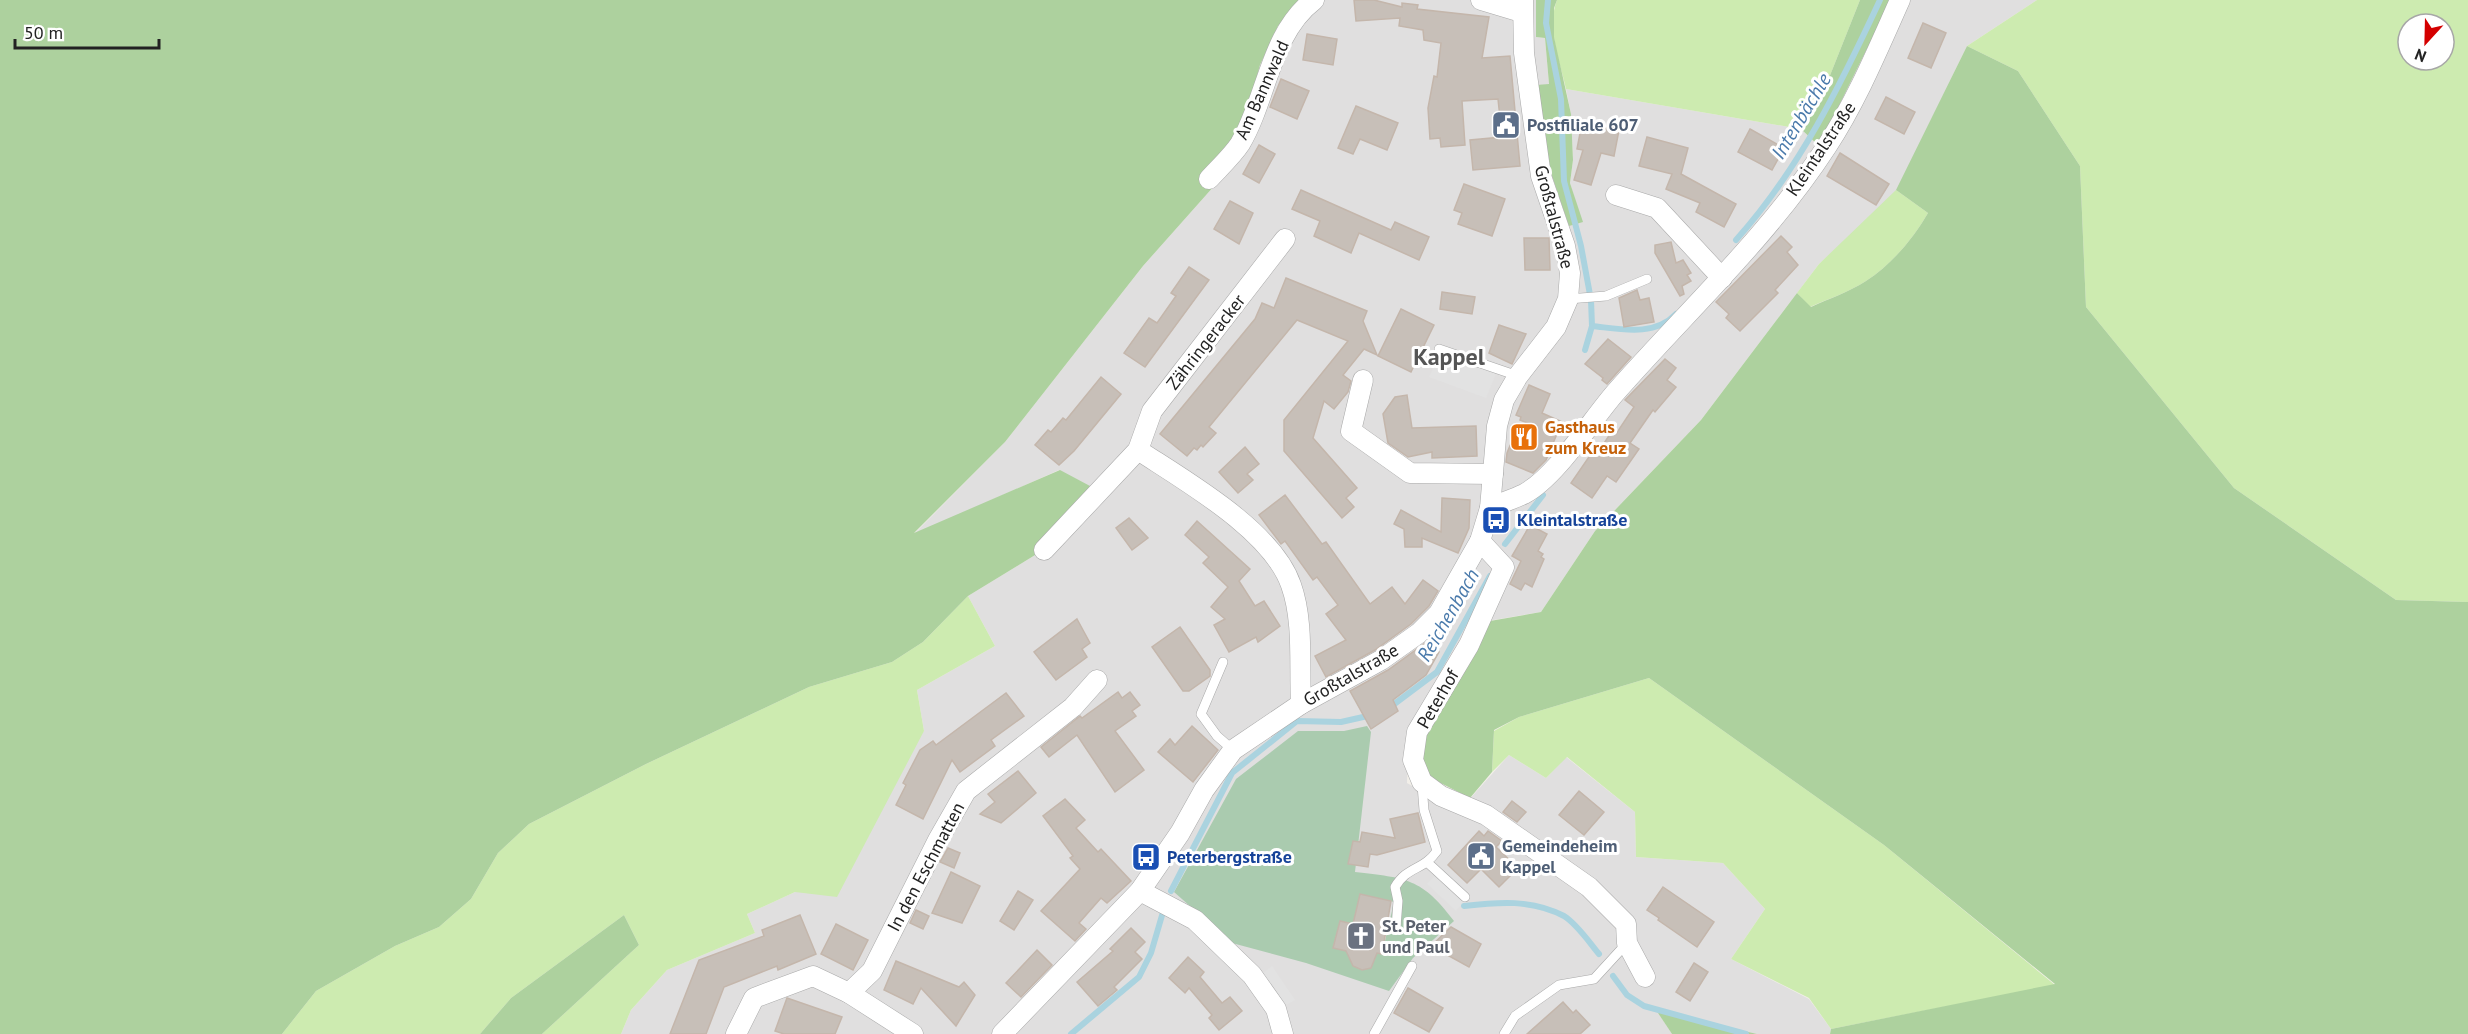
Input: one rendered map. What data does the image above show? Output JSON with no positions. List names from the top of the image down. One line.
{"streets":{"street":["Am Bannwald","Kleintalstraße","Großtalstraße","Zähringeracker","Peterhof","In den Eschmatten"]},"crossings":[["Kleintalstraße","Großtalstraße"],["Großtalstraße","Peterhof"]],"districts":["Kappel"],"water":["Intenbächle","Reichenbach"],"places":{"public building":["Postfiliale 607","Gemeindeheim Kappel"],"restaurant":["Gasthaus zum Kreuz"],"bus stop":["Kleintalstraße","Peterbergstraße"],"church":["St. Peter und Paul"]},"scale_bar":"50 m","north":"bottom"}
